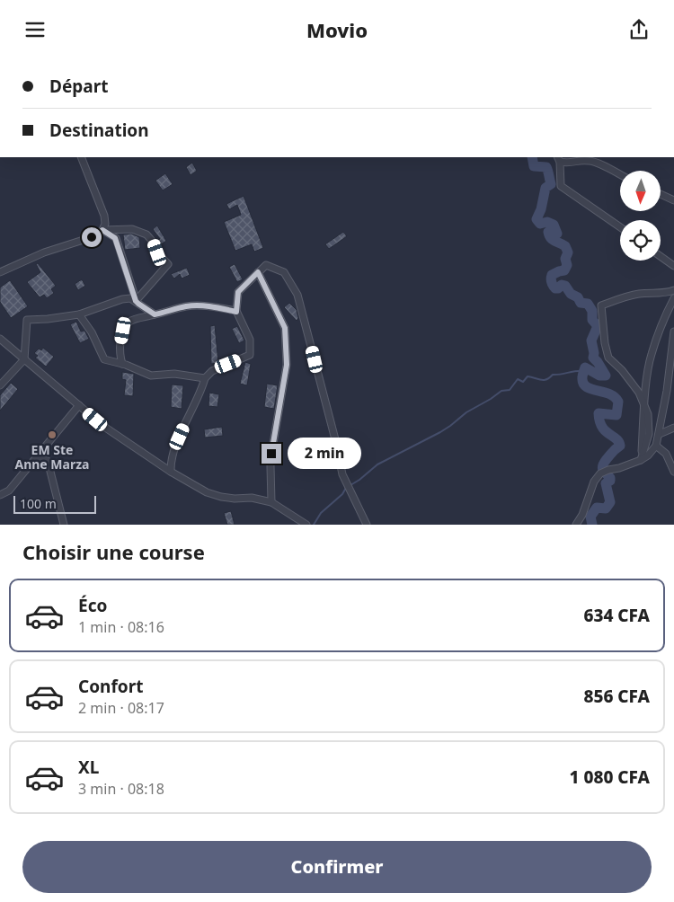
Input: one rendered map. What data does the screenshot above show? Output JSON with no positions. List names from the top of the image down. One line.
{"places":["EM Ste Anne Marza"],"scale_bar":"100 m","north":"bottom","page":{"header":"Movio","banner":["Départ","Destination"],"bubble":"2 min","scale":"100 m","heading":"Choisir une course","list":[{"name":"Éco","note":"1 min · 08:16","value":"634 CFA"},{"name":"Confort","note":"2 min · 08:17","value":"856 CFA"},{"name":"XL","note":"3 min · 08:18","value":"1 080 CFA"}],"buttons":"Confirmer"}}
